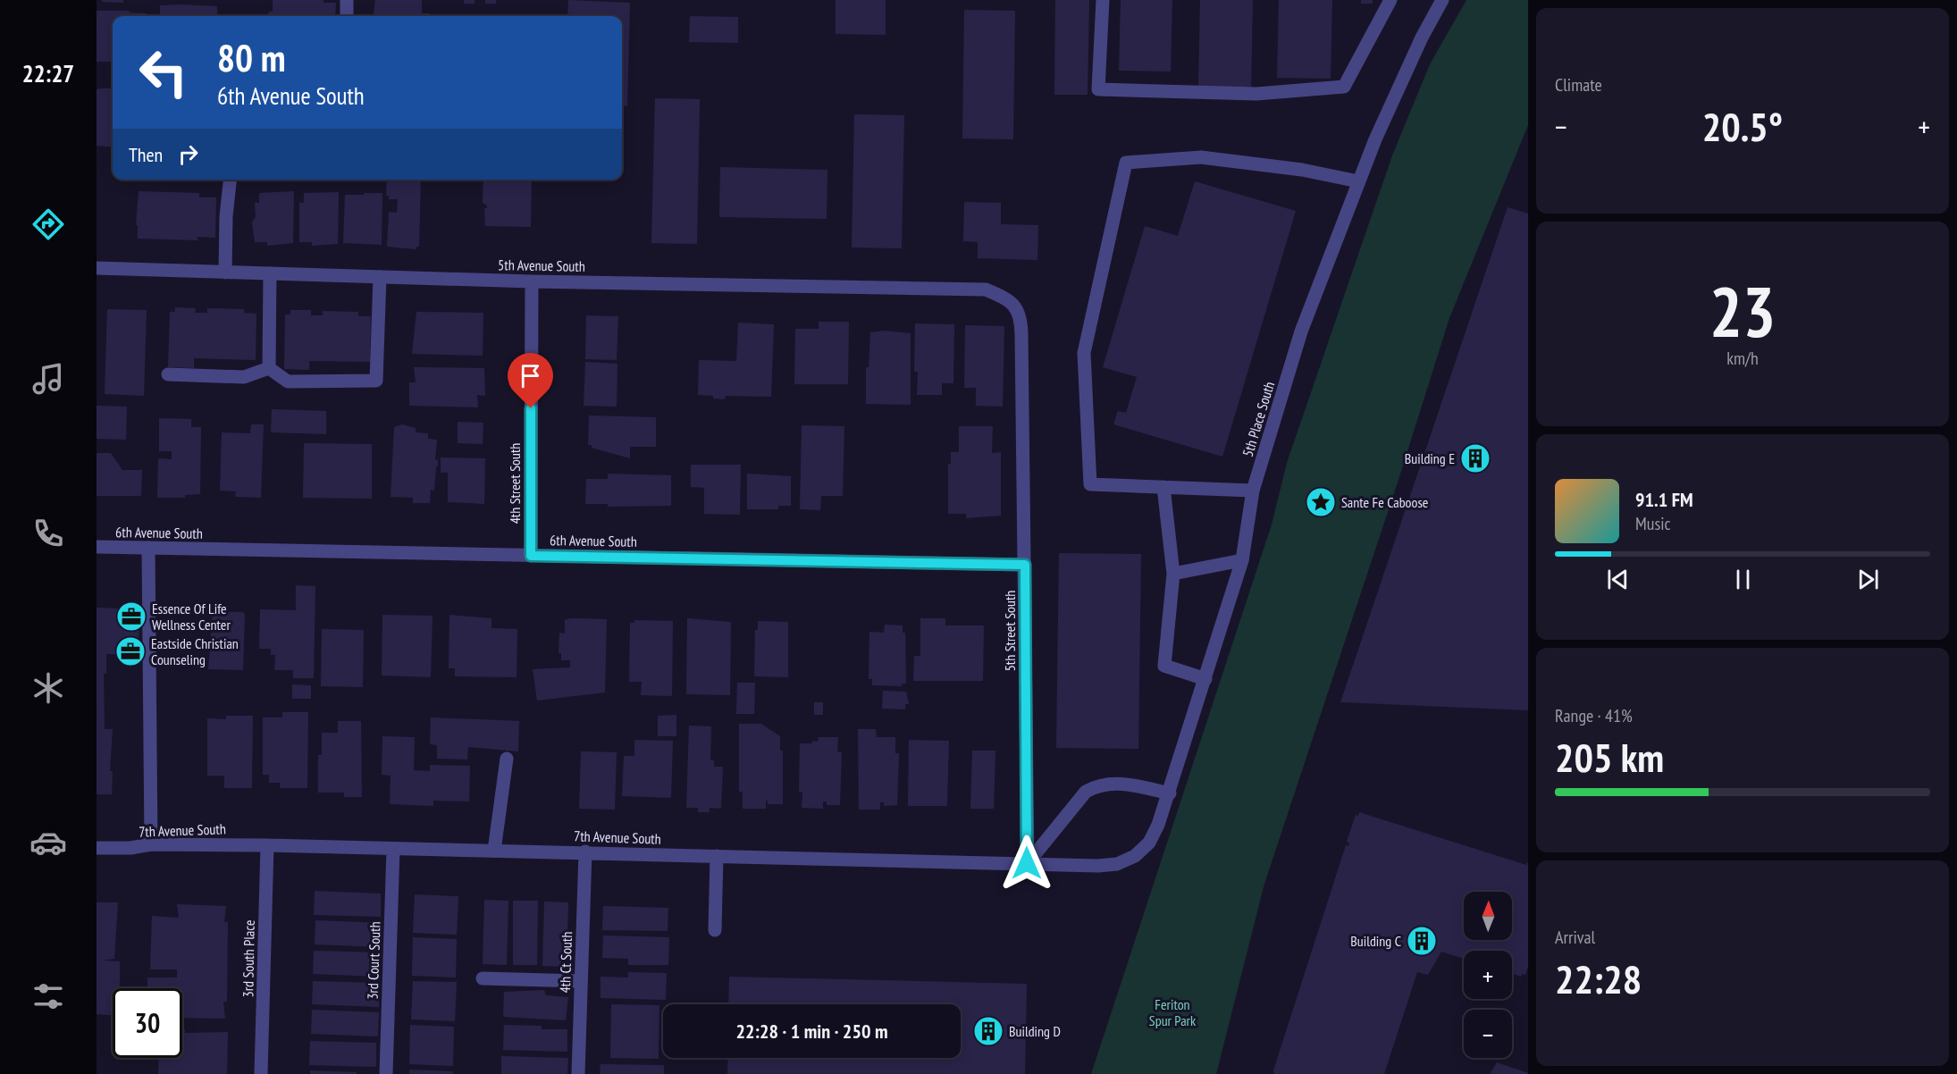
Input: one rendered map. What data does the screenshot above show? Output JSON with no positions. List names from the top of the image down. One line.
{"streets":{"street":["5th Avenue South","5th Place South","4th Street South","6th Avenue South","5th Street South","7th Avenue South","3rd South Place","3rd Court South","4th Ct South"]},"crossings":[["5th Avenue South","4th Street South"],["5th Avenue South","5th Street South"],["5th Place South","7th Avenue South"],["4th Street South","6th Avenue South"],["6th Avenue South","5th Street South"],["5th Street South","7th Avenue South"],["7th Avenue South","3rd South Place"],["7th Avenue South","3rd Court South"],["7th Avenue South","4th Ct South"]],"parks":["Feriton Spur Park"],"places":{"building":["Building E","Building C","Building D"],"place":["Sante Fe Caboose"],"office":["Essence Of Life Wellness Center","Eastside Christian Counseling"]},"north":"top","page":{"tabs":"22:27","tile":["Climate",["23","km/h"],["Range · 41%","205 km"],["Arrival","22:28"]],"turn":["80 m","6th Avenue South"],"heat":["−","20.5°","+"],"then":"Then","song":["91.1 FM","Music"],"map_buttons":["+","−"],"limit":"30","trip":"22:28 · 1 min · 250 m"}}
